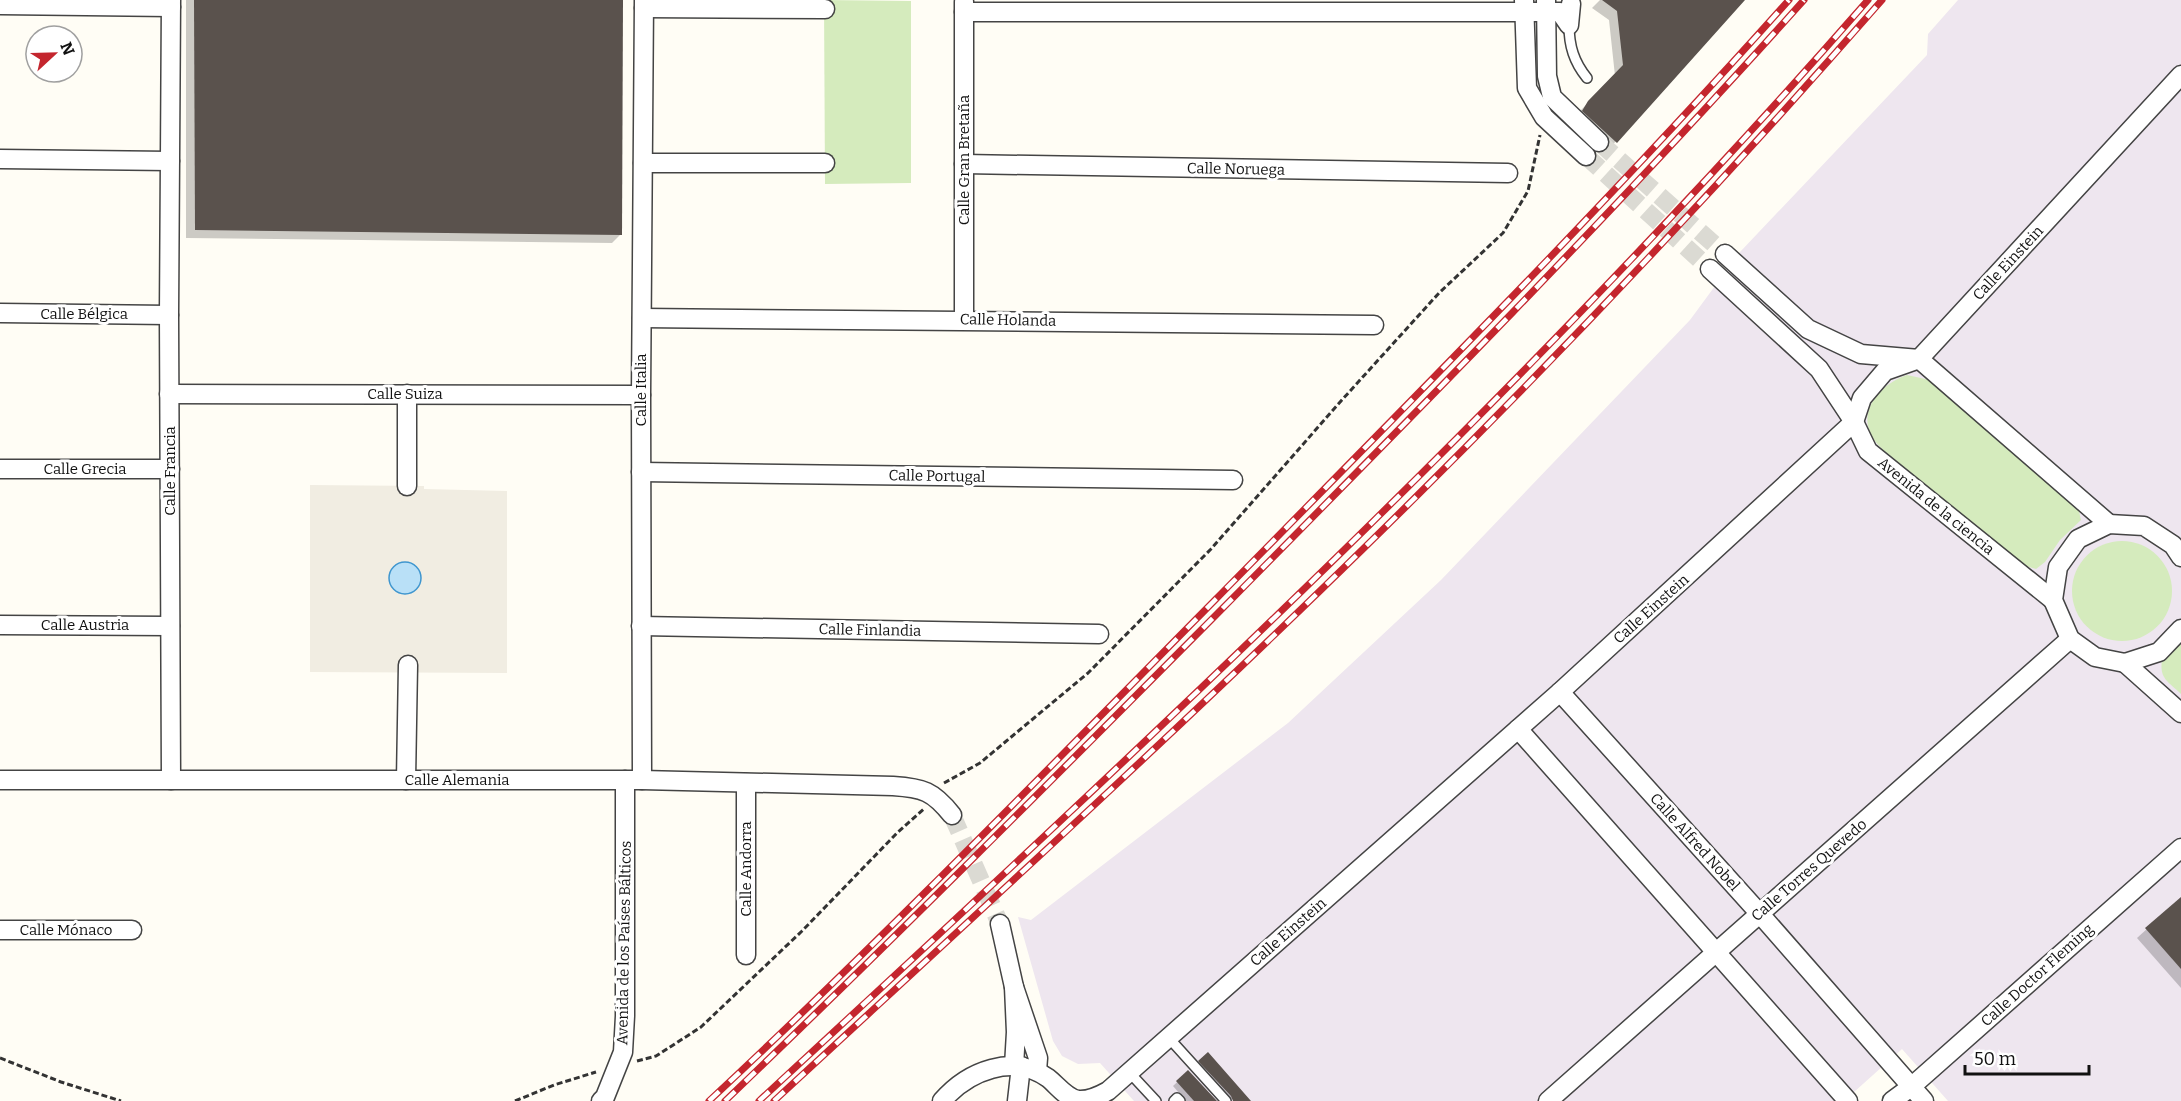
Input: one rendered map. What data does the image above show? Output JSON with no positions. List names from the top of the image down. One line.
{"streets":{"street":["Calle Gran Bretaña","Calle Noruega","Calle Einstein","Calle Bélgica","Calle Holanda","Calle Italia","Calle Suiza","Calle Grecia","Calle Francia","Calle Portugal","Avenida de la ciencia","Calle Austria","Calle Finlandia","Calle Alemania","Calle Alfred Nobel","Calle Andorra","Calle Torres Quevedo","Calle Mónaco","Avenida de los Países Bálticos","Calle Doctor Fleming"]},"crossings":[["Calle Gran Bretaña","Calle Noruega"],["Calle Gran Bretaña","Calle Holanda"],["Calle Einstein","Avenida de la ciencia"],["Calle Einstein","Calle Alfred Nobel"],["Calle Bélgica","Calle Francia"],["Calle Holanda","Calle Italia"],["Calle Italia","Calle Suiza"],["Calle Italia","Calle Portugal"],["Calle Italia","Calle Finlandia"],["Calle Italia","Calle Alemania"],["Calle Italia","Avenida de los Países Bálticos"],["Calle Suiza","Calle Francia"],["Calle Grecia","Calle Francia"],["Calle Francia","Calle Austria"],["Calle Francia","Calle Alemania"],["Calle Alemania","Calle Andorra"],["Calle Alemania","Avenida de los Países Bálticos"],["Calle Alfred Nobel","Calle Torres Quevedo"],["Calle Alfred Nobel","Calle Doctor Fleming"]],"scale_bar":"50 m","north":"right"}
